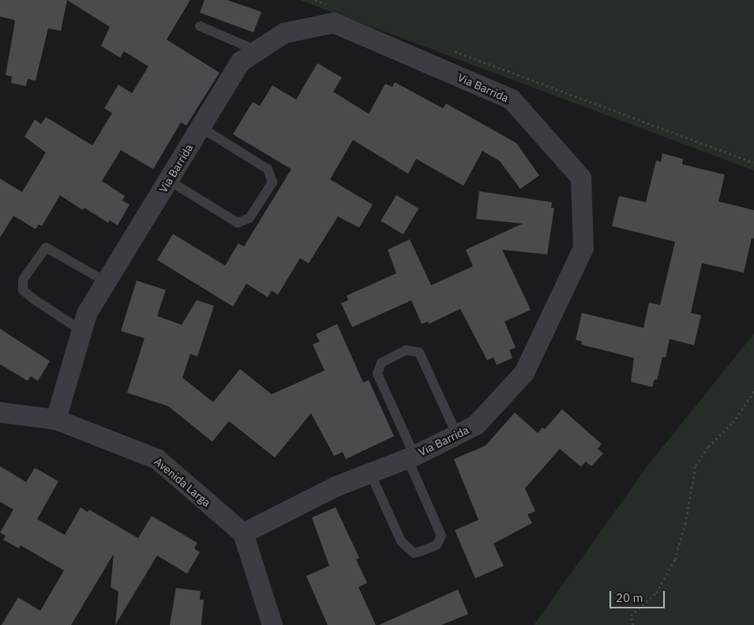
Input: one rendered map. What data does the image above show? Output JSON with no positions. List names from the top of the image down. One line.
{"streets":{"street":["Via Barrida","Avenida Larga"]},"crossings":[["Via Barrida","Avenida Larga"]],"scale_bar":"20 m"}
